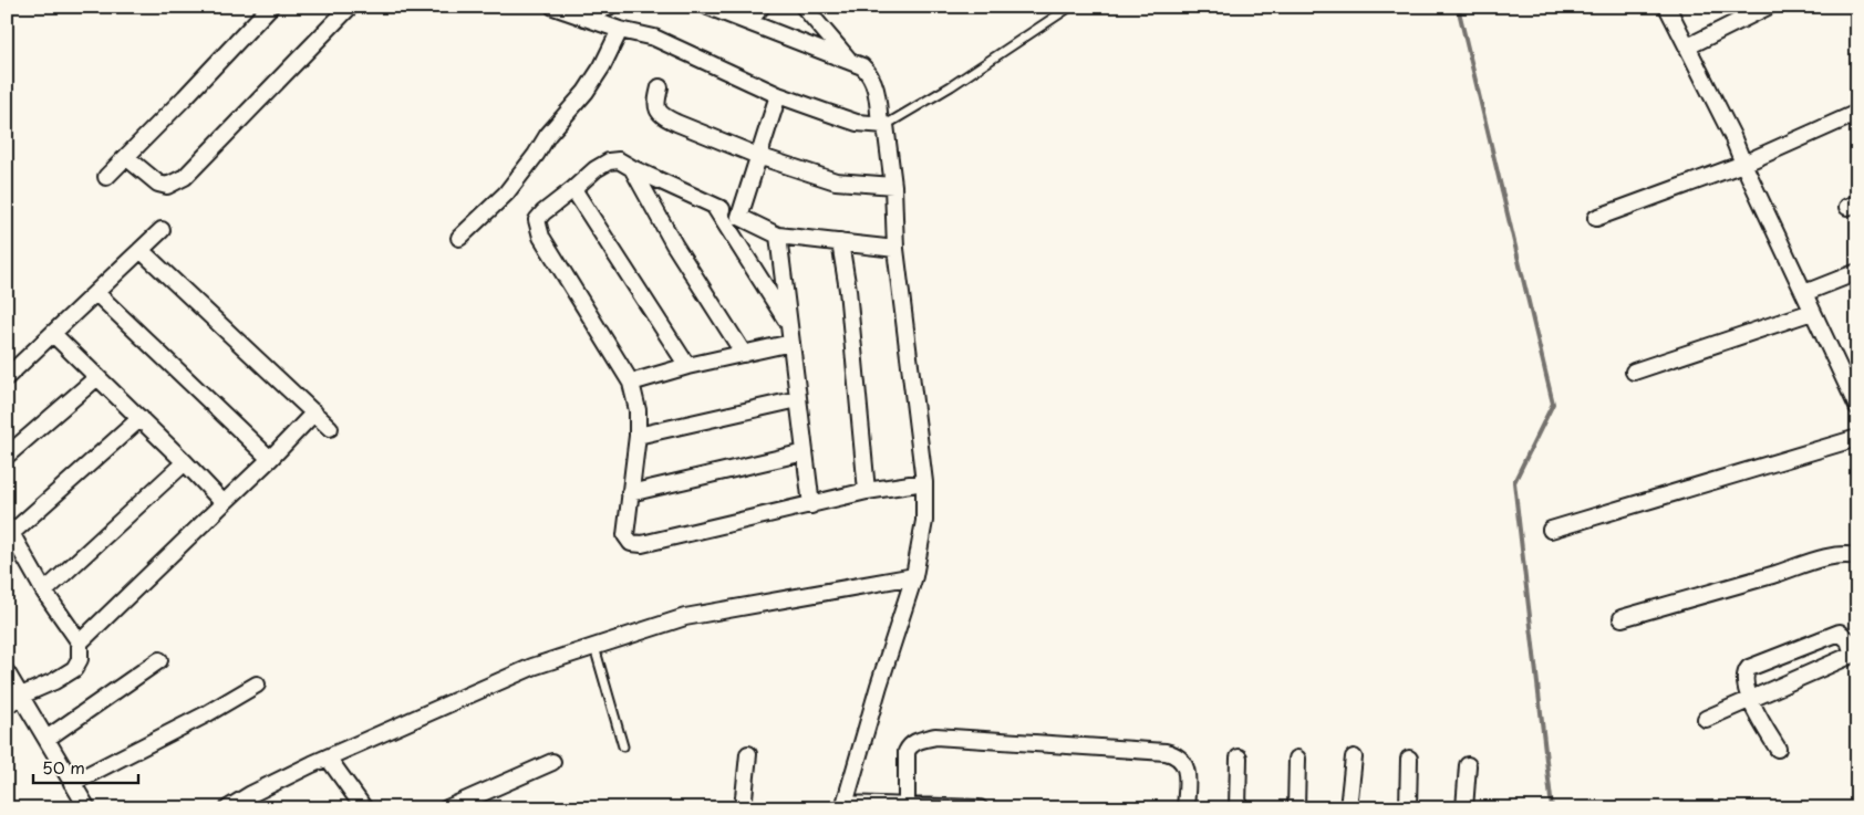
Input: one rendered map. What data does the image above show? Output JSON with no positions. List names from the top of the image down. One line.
{"scale_bar":"50 m"}
